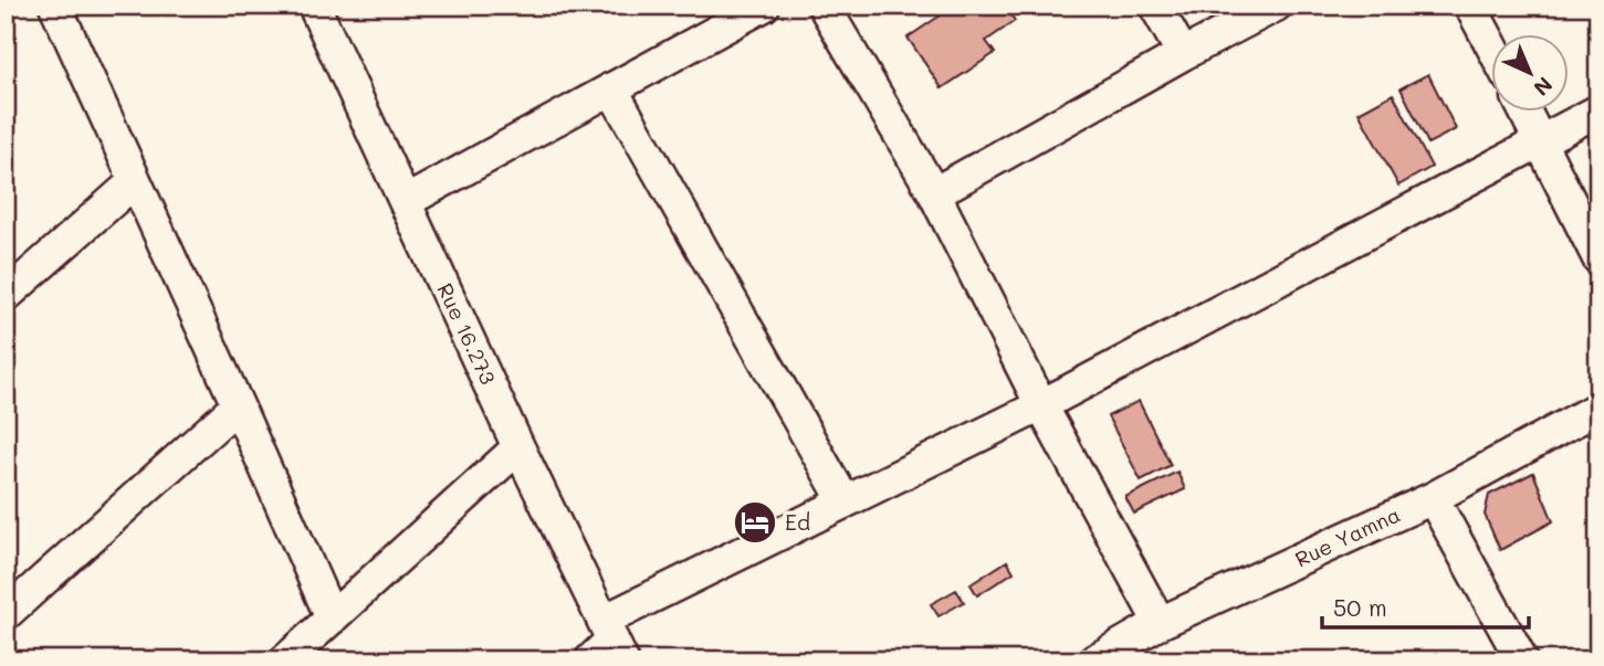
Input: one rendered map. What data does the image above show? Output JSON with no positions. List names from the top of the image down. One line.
{"streets":{"street":["Rue 16.273","Rue Yamna"]},"places":{"hotel":["Ed"]},"scale_bar":"50 m","north":"bottom right"}
